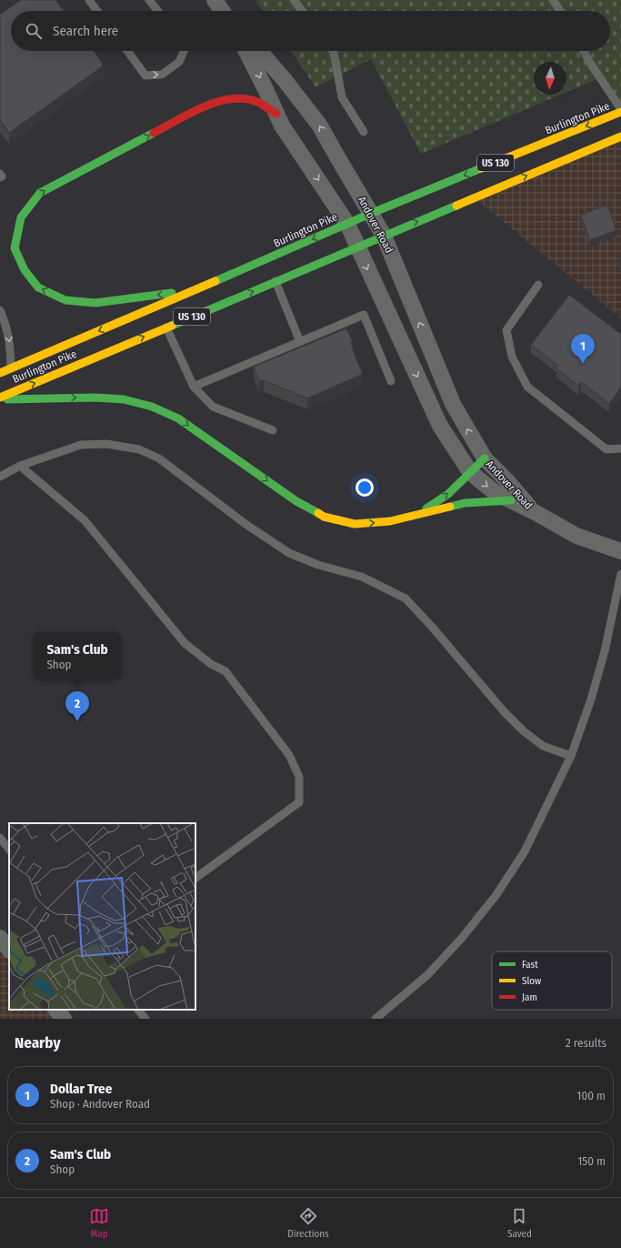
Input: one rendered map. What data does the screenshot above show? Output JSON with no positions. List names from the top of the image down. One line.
{"streets":{"highway":["Burlington Pike","US 130"],"street":["Andover Road"]},"crossings":[["Burlington Pike","Andover Road"]],"legend":["Fast","Slow","Jam"],"north":"bottom","page":{"search":"Search here","pins":["1","2"],"popup":["Sam's Club","Shop"],"heading":["Nearby","2 results"],"list":[{"mark":"1","name":"Dollar Tree","note":"Shop · Andover Road","value":"100 m"},{"mark":"2","name":"Sam's Club","note":"Shop","value":"150 m"}],"nav":["Map","Directions","Saved"]}}
